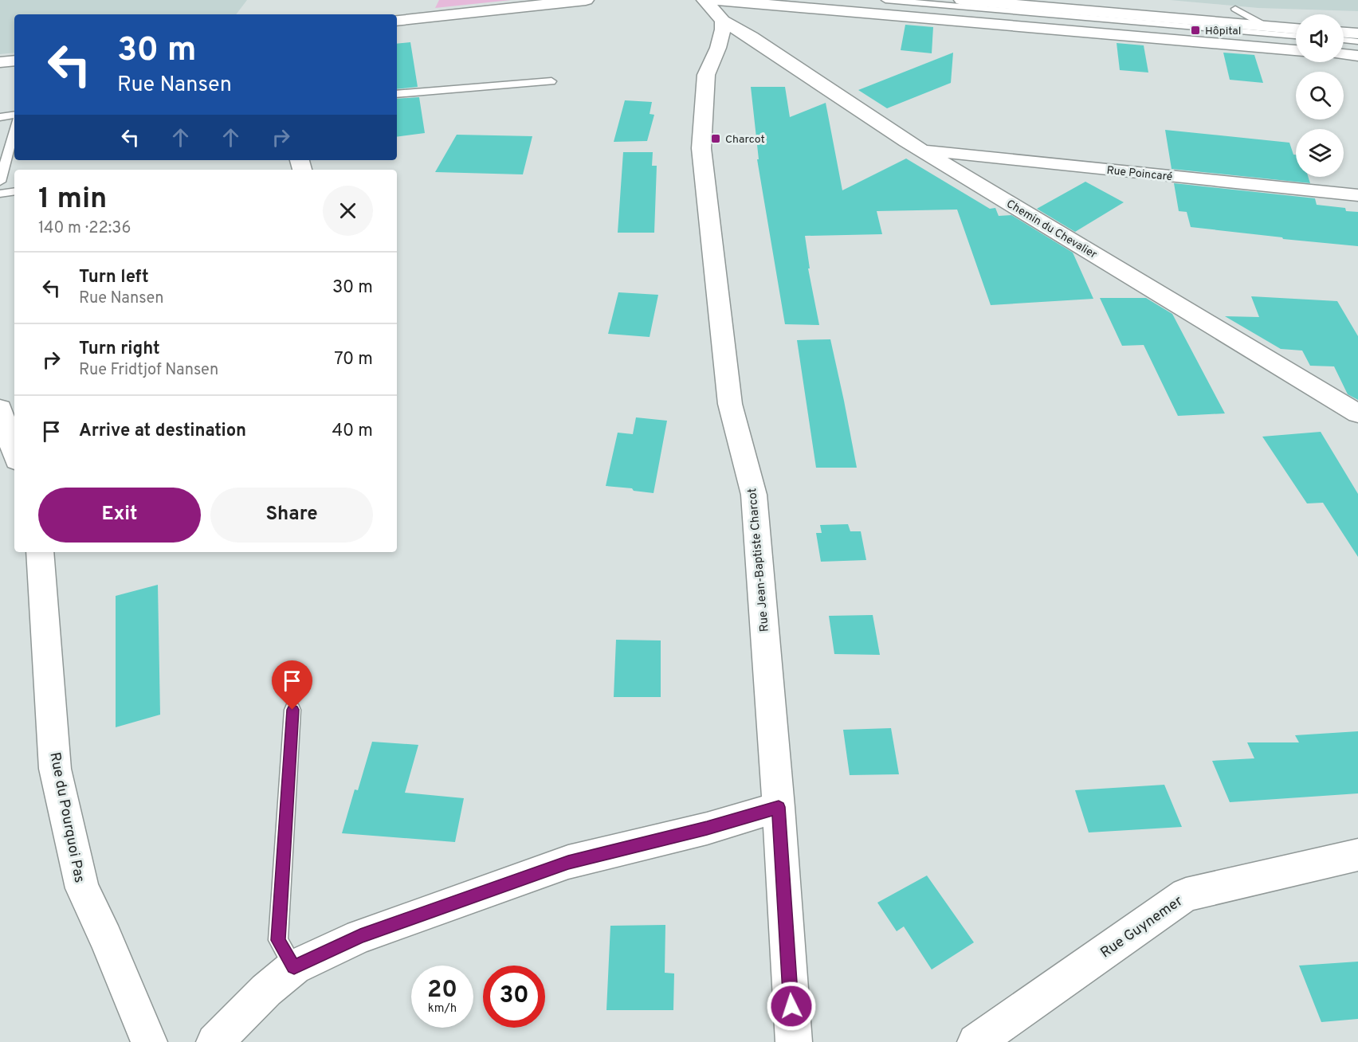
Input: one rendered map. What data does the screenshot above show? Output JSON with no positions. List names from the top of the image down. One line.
{"streets":{"street":["Rue Poincaré","Chemin du Chevalier","Rue Jean-Baptiste Charcot","Rue du Pourquoi Pas","Rue Guynemer"]},"crossings":[["Rue Poincaré","Chemin du Chevalier"]],"places":{"transit":["Hôpital","Charcot"]},"page":{"turn":["30 m","Rue Nansen"],"heading":["1 min","140 m · 22:36"],"list":[{"name":"Turn left","note":"Rue Nansen","value":"30 m"},{"name":"Turn right","note":"Rue Fridtjof Nansen","value":"70 m"},{"name":"Arrive at destination","value":"40 m"}],"buttons":["Exit","Share"],"speed":"20 km/h","limit":"30"}}
